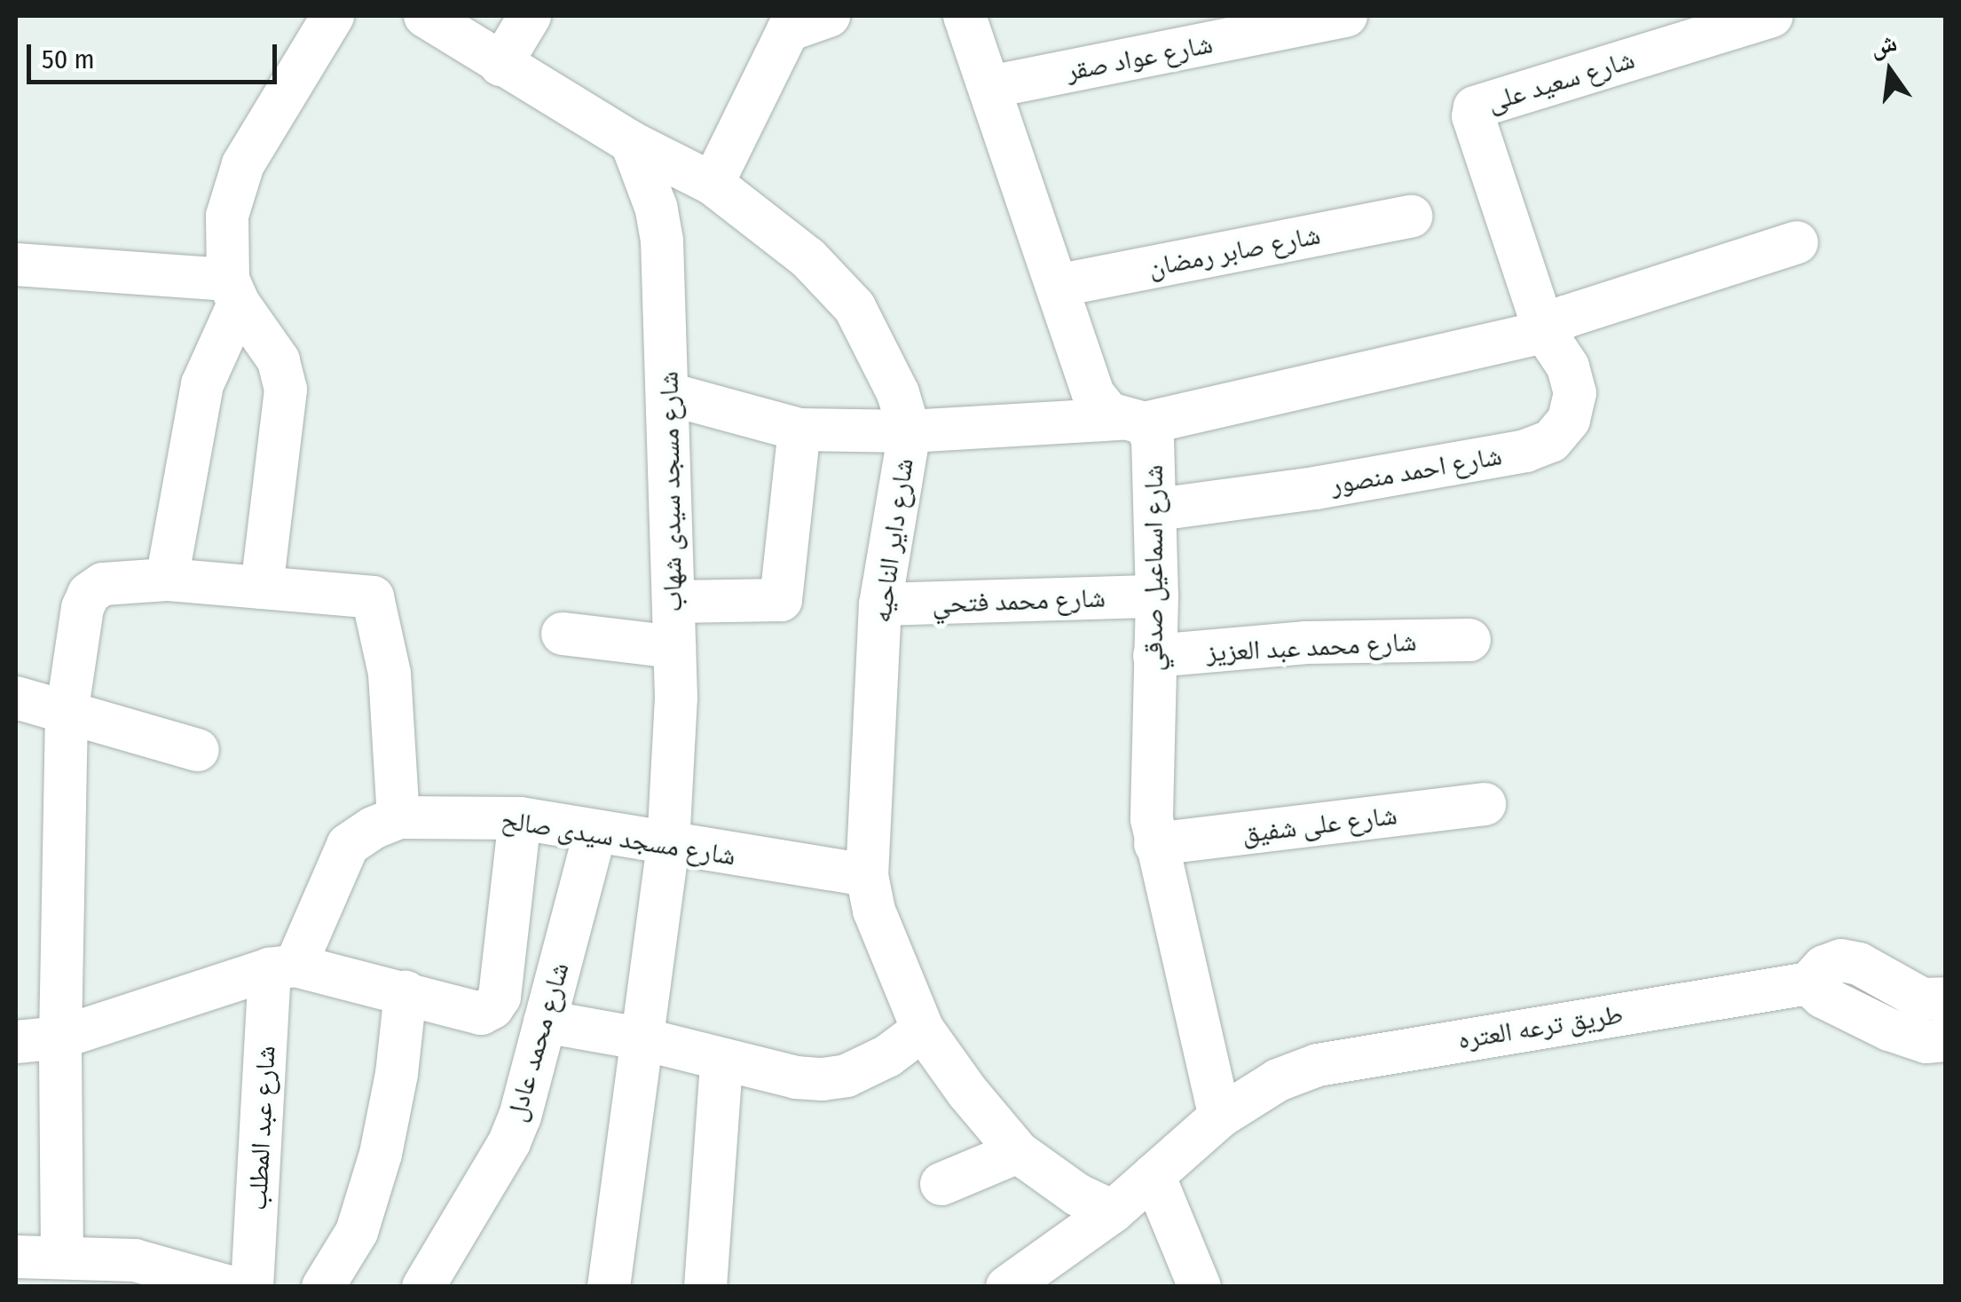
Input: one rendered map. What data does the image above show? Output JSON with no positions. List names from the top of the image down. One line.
{"streets":{"street":["شارع عواد صقر","شارع سعيد على","شارع صابر رمضان","شارع احمد منصور","شارع مسجد سيدى شهاب","شارع داير الناحيه","شارع اسماعيل صدقي","شارع محمد فتحي","شارع محمد عبد العزيز","شارع على شفيق","شارع مسجد سيدى صالح","طريق ترعه العتره","شارع محمد عادل","شارع عبد المطلب"]},"crossings":[["شارع سعيد على","شارع احمد منصور"],["شارع احمد منصور","شارع اسماعيل صدقي"],["شارع مسجد سيدى شهاب","شارع داير الناحيه"],["شارع مسجد سيدى شهاب","شارع مسجد سيدى صالح"],["شارع داير الناحيه","شارع محمد فتحي"],["شارع داير الناحيه","شارع مسجد سيدى صالح"],["شارع داير الناحيه","طريق ترعه العتره"],["شارع اسماعيل صدقي","شارع محمد فتحي"],["شارع اسماعيل صدقي","شارع محمد عبد العزيز"],["شارع اسماعيل صدقي","شارع على شفيق"],["شارع اسماعيل صدقي","طريق ترعه العتره"],["شارع مسجد سيدى صالح","شارع محمد عادل"],["شارع مسجد سيدى صالح","شارع عبد المطلب"]],"scale_bar":"50 m","north":"top"}
